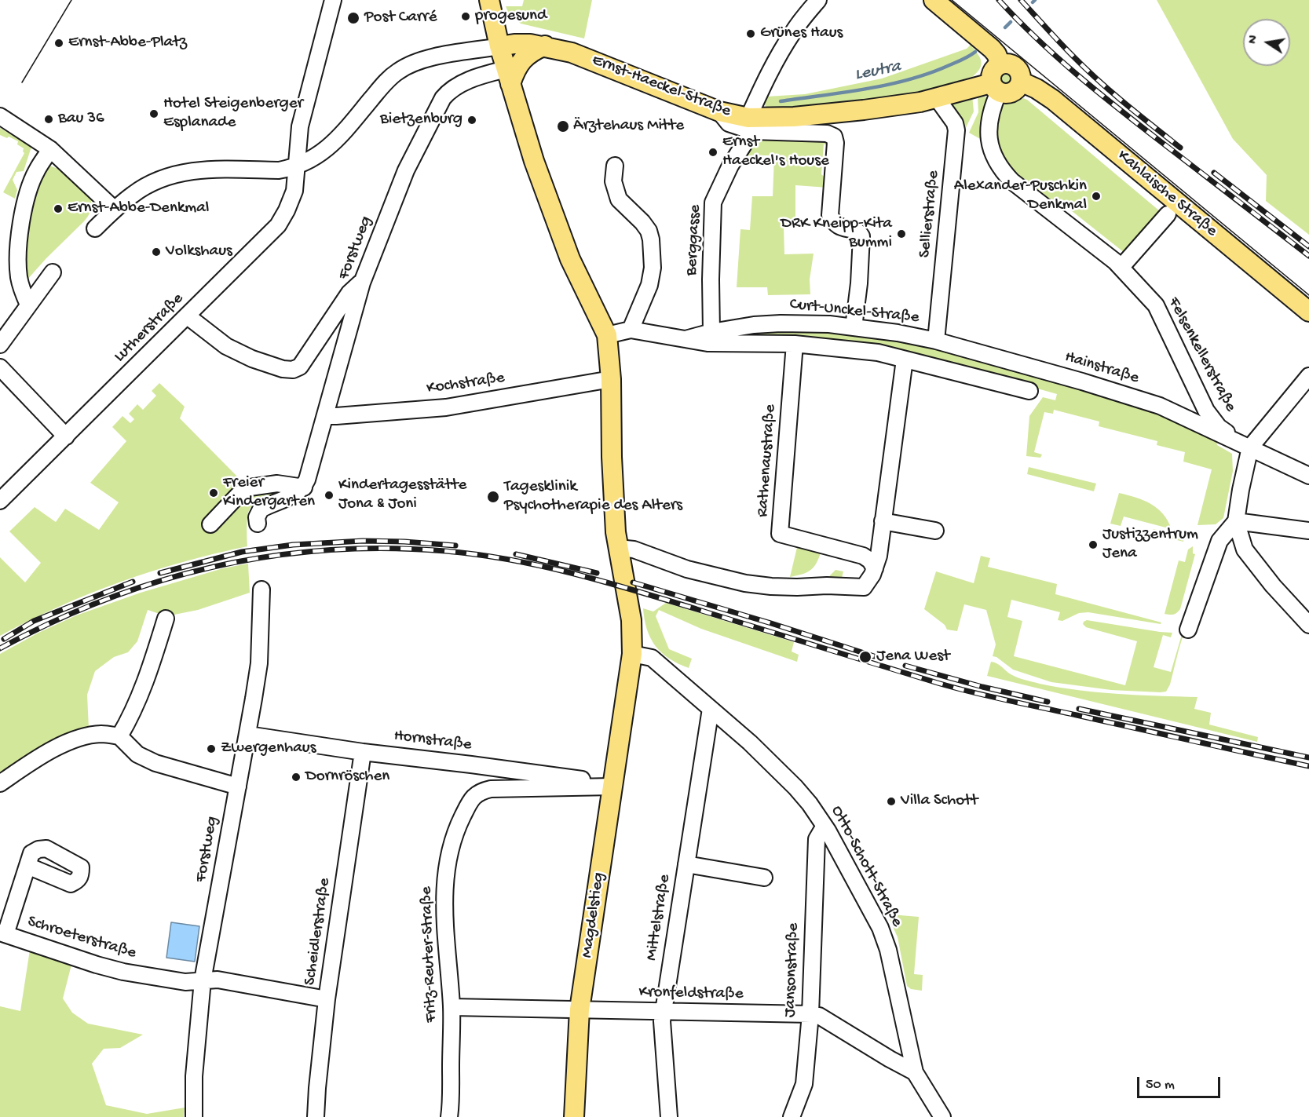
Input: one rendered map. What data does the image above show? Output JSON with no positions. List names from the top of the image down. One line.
{"streets":{"main road":["Ernst-Haeckel-Straße","Kahlaische Straße","Magdelstieg"],"street":["Sellierstraße","Berggasse","Forstweg","Curt-Unckel-Straße","Lutherstraße","Felsenkellerstraße","Hainstraße","Kochstraße","Rathenaustraße","Hornstraße","Otto-Schott-Straße","Mittelstraße","Scheidlerstraße","Schroeterstraße","Fritz-Reuter-Straße","Jansonstraße","Kronfeldstraße"]},"crossings":[["Ernst-Haeckel-Straße","Kahlaische Straße"],["Ernst-Haeckel-Straße","Sellierstraße"],["Ernst-Haeckel-Straße","Berggasse"],["Ernst-Haeckel-Straße","Felsenkellerstraße"],["Kahlaische Straße","Felsenkellerstraße"],["Sellierstraße","Curt-Unckel-Straße"],["Sellierstraße","Hainstraße"],["Berggasse","Curt-Unckel-Straße"],["Forstweg","Kochstraße"],["Forstweg","Hornstraße"],["Forstweg","Schroeterstraße"],["Curt-Unckel-Straße","Hainstraße"],["Felsenkellerstraße","Hainstraße"],["Kochstraße","Magdelstieg"],["Hornstraße","Magdelstieg"],["Hornstraße","Scheidlerstraße"],["Hornstraße","Fritz-Reuter-Straße"],["Otto-Schott-Straße","Magdelstieg"],["Otto-Schott-Straße","Mittelstraße"],["Otto-Schott-Straße","Jansonstraße"],["Otto-Schott-Straße","Kronfeldstraße"],["Magdelstieg","Fritz-Reuter-Straße"],["Magdelstieg","Kronfeldstraße"],["Mittelstraße","Kronfeldstraße"],["Scheidlerstraße","Schroeterstraße"],["Fritz-Reuter-Straße","Kronfeldstraße"],["Jansonstraße","Kronfeldstraße"]],"water":["Leutra"],"places":["progesund","Post Carré","Grünes Haus","Ernst-Abbe-Platz","Hotel Steigenberger Esplanade","Bau 36","Bietzenburg","Ärztehaus Mitte","Ernst Haeckel's House","Alexander-Puschkin Denkmal","Ernst-Abbe-Denkmal","DRK Kneipp-Kita Bummi","Volkshaus","Freier Kindergarten","Kindertagesstätte Jona & Joni","Tagesklinik Psychotherapie des Alters","Justizzentrum Jena","Jena West","Zwergenhaus","Dornröschen","Villa Schott"],"scale_bar":"50 m","north":"left"}
